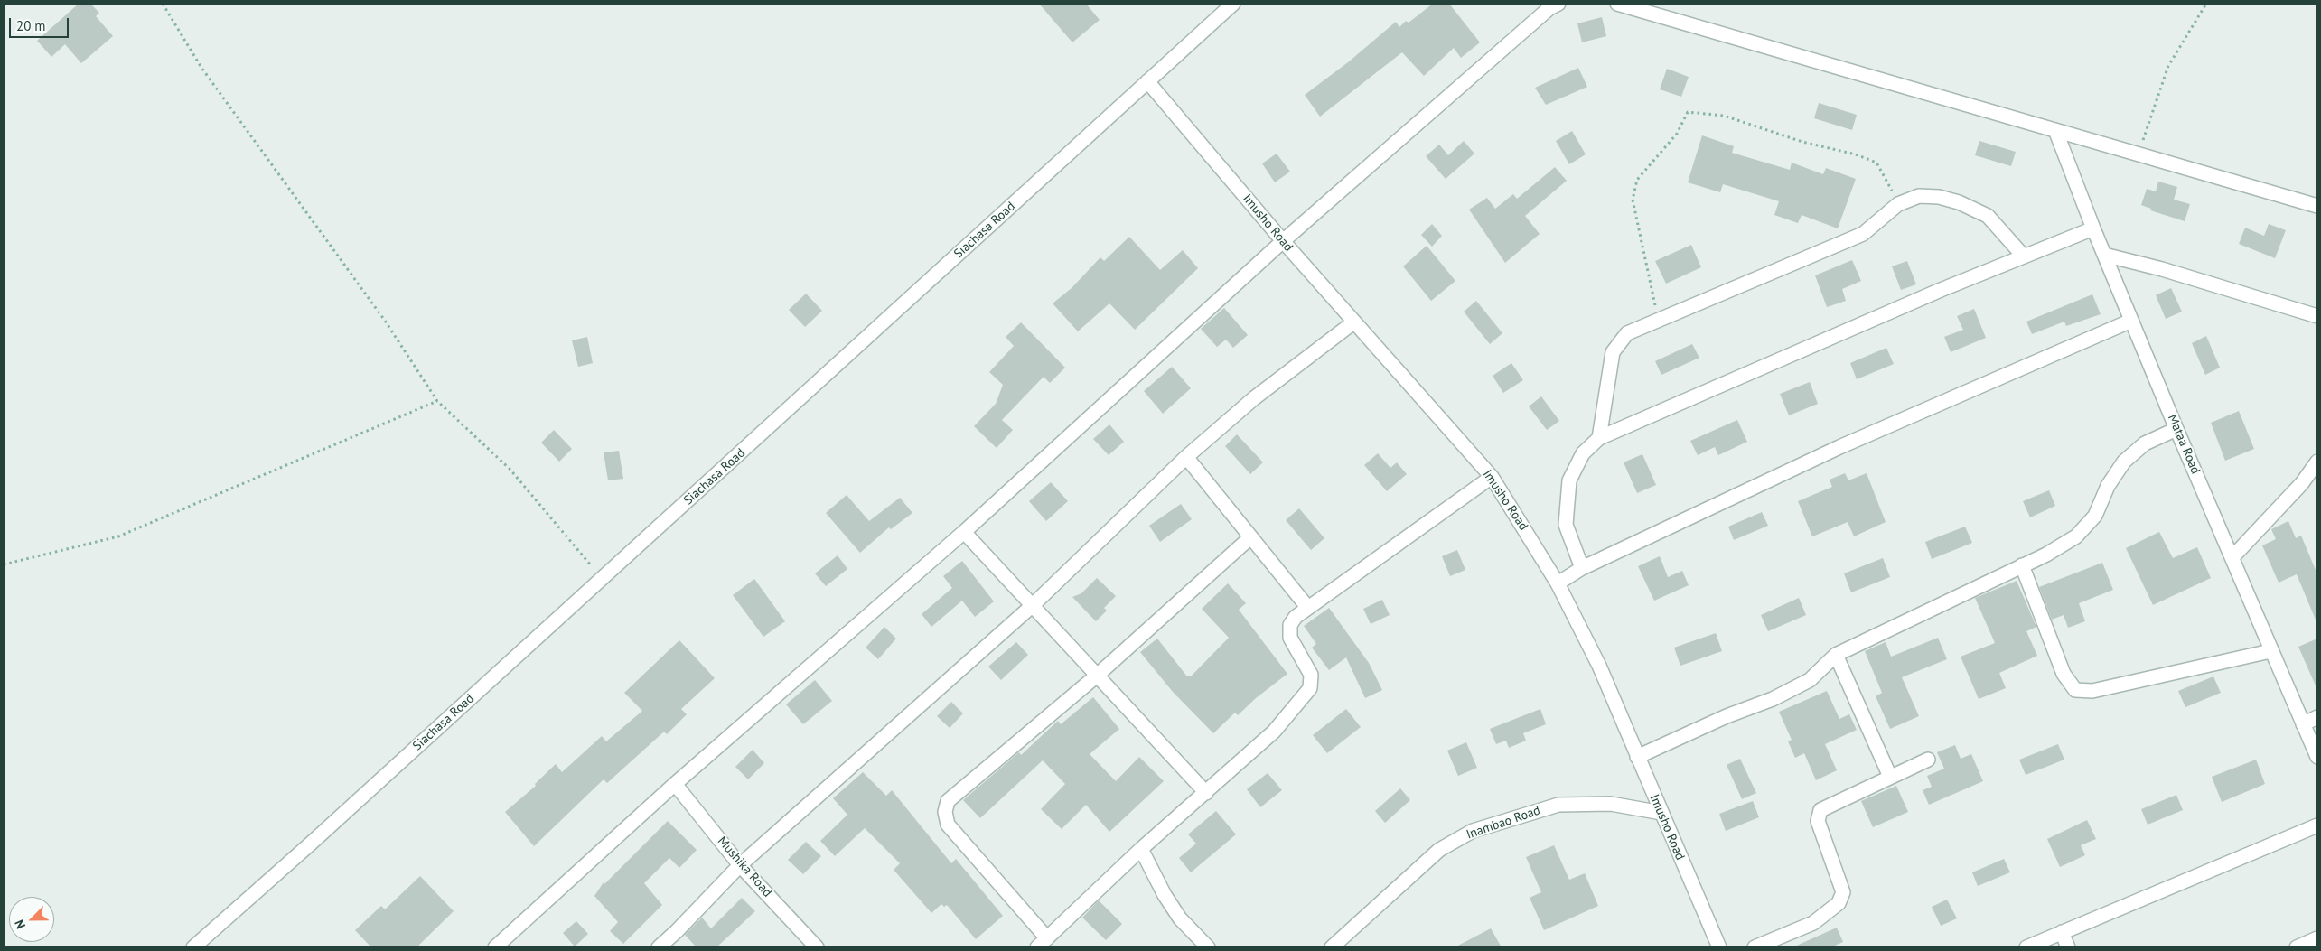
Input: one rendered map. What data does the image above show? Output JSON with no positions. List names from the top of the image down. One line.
{"streets":{"street":["Imusho Road","Siachasa Road","Mataa Road","Inambao Road","Mushika Road"]},"crossings":[["Imusho Road","Siachasa Road"],["Imusho Road","Inambao Road"]],"scale_bar":"20 m","north":"bottom left"}
